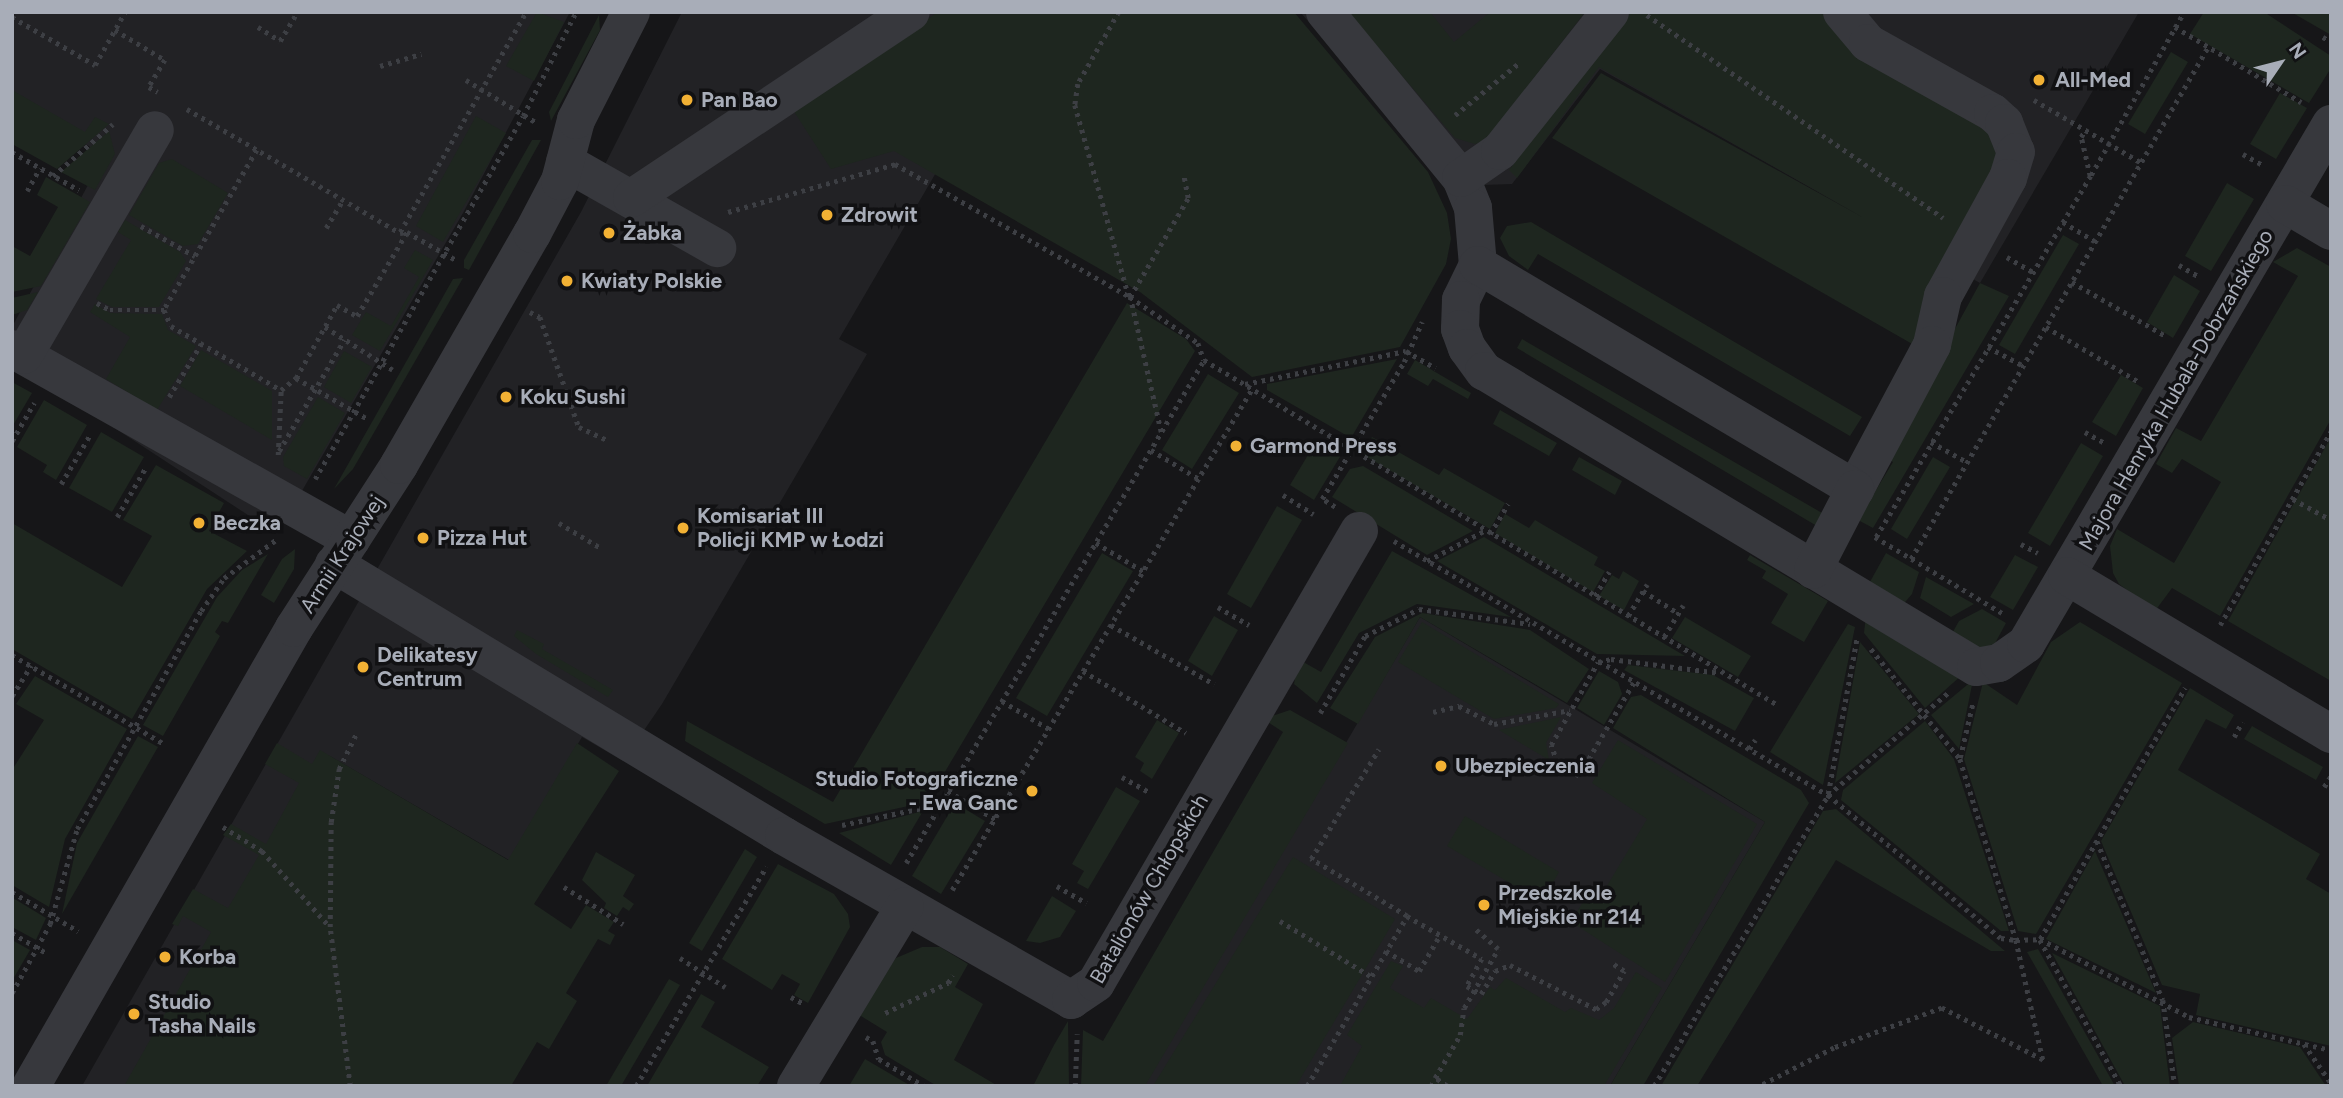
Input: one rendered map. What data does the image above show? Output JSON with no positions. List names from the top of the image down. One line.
{"streets":{"street":["Majora Henryka Hubala-Dobrzańskiego","Armii Krajowej","Batalionów Chłopskich"]},"crossings":[["Armii Krajowej","Batalionów Chłopskich"]],"places":["All-Med","Pan Bao","Zdrowit","Żabka","Kwiaty Polskie","Koku Sushi","Garmond Press","Beczka","Komisariat III Policji KMP w Łodzi","Pizza Hut","Delikatesy Centrum","Ubezpieczenia","Studio Fotograficzne - Ewa Ganc","Przedszkole Miejskie nr 214","Korba","Studio Tasha Nails"],"north":"top right"}
